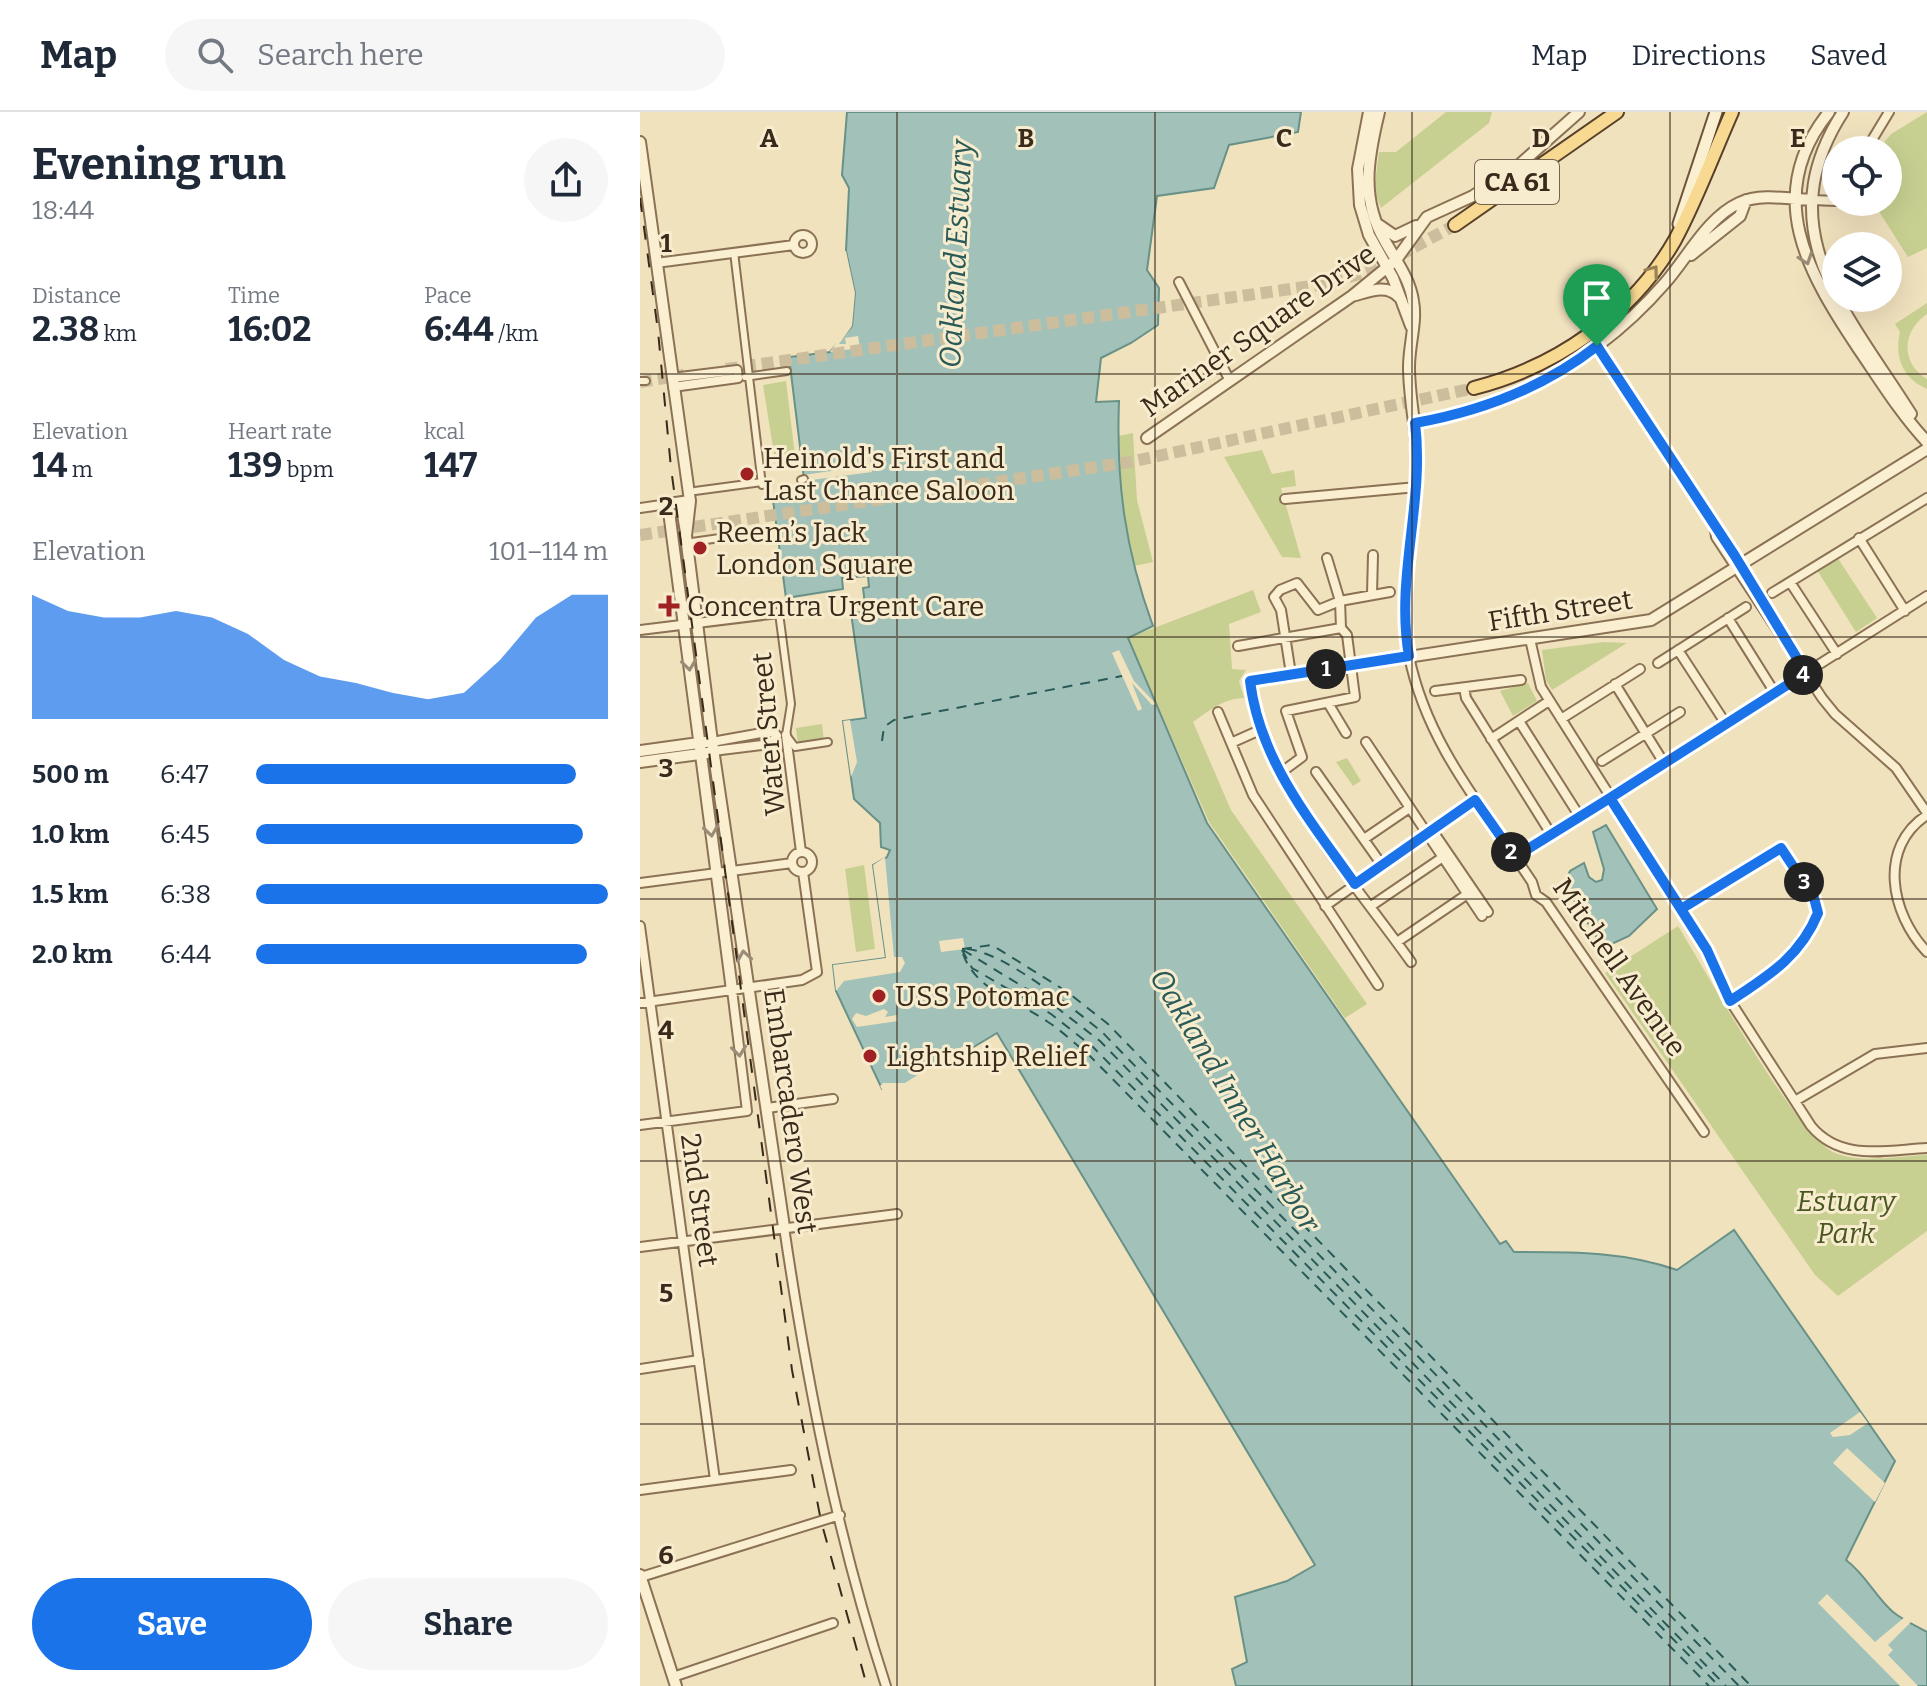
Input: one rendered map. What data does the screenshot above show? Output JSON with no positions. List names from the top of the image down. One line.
{"streets":{"main road":["CA 61"],"street":["Mariner Square Drive","Fifth Street","Water Street","Mitchell Avenue","Embarcadero West","2nd Street"]},"crossings":[["Mariner Square Drive","Mitchell Avenue"],["Fifth Street","Mitchell Avenue"],["Embarcadero West","2nd Street"]],"water":["Oakland Estuary","Oakland Inner Harbor"],"parks":["Estuary Park"],"places":{"other":["Heinold's First and Last Chance Saloon","Reem’s Jack London Square","USS Potomac","Lightship Relief"],"health":["Concentra Urgent Care"]},"page":{"header":"Map","search":"Search here","nav":["Map","Directions","Saved"],"heading":["Evening run","18:44"],"stats":[["Distance","2.38 km"],["Time","16:02"],["Pace","6:44 /km"],["Elevation","14 m"],["Heart rate","139 bpm"],["kcal","147"]],"chart":["Elevation","101–114 m"],"pins":["1","4","2","3"],"list":[{"name":"500 m","note":"6:47"},{"name":"1.0 km","note":"6:45"},{"name":"1.5 km","note":"6:38"},{"name":"2.0 km","note":"6:44"}],"buttons":["Save","Share"]},"grid":{"columns":["A","B","C","D","E"],"rows":["1","2","3","4","5","6"]}}
